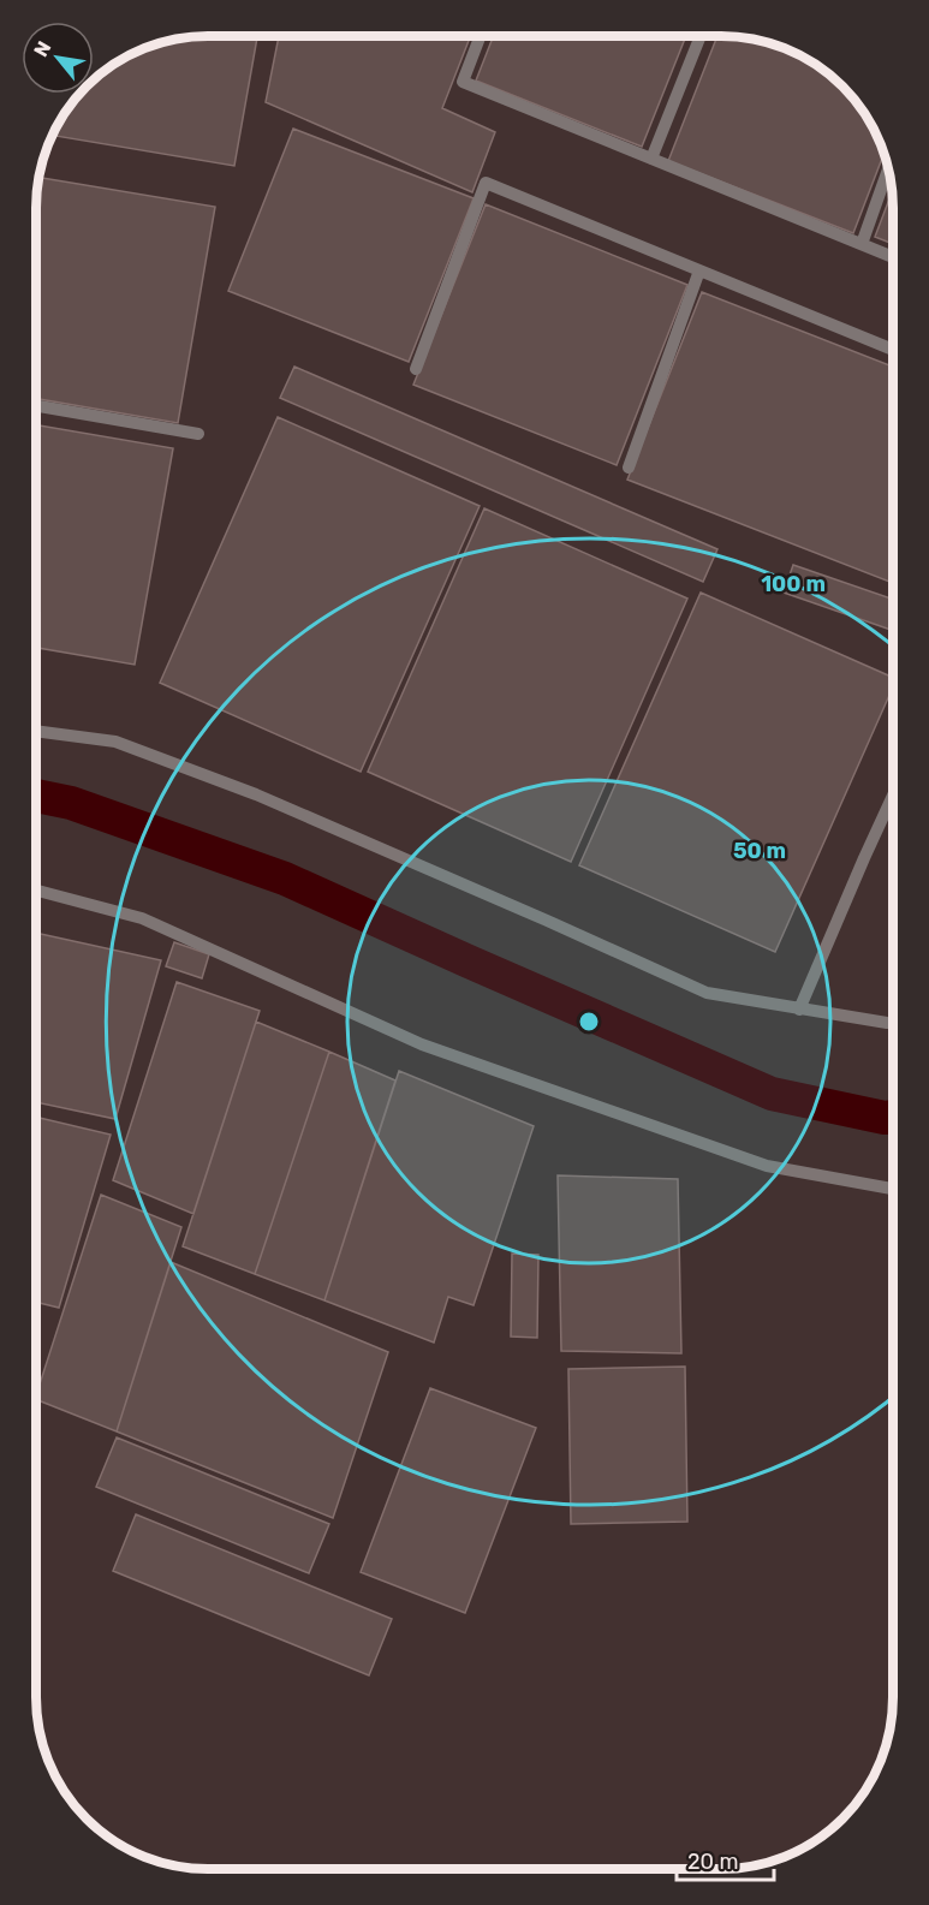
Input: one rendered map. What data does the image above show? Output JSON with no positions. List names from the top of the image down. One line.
{"scale_bar":"20 m","north":"top left","rings":["100 m","50 m"]}
